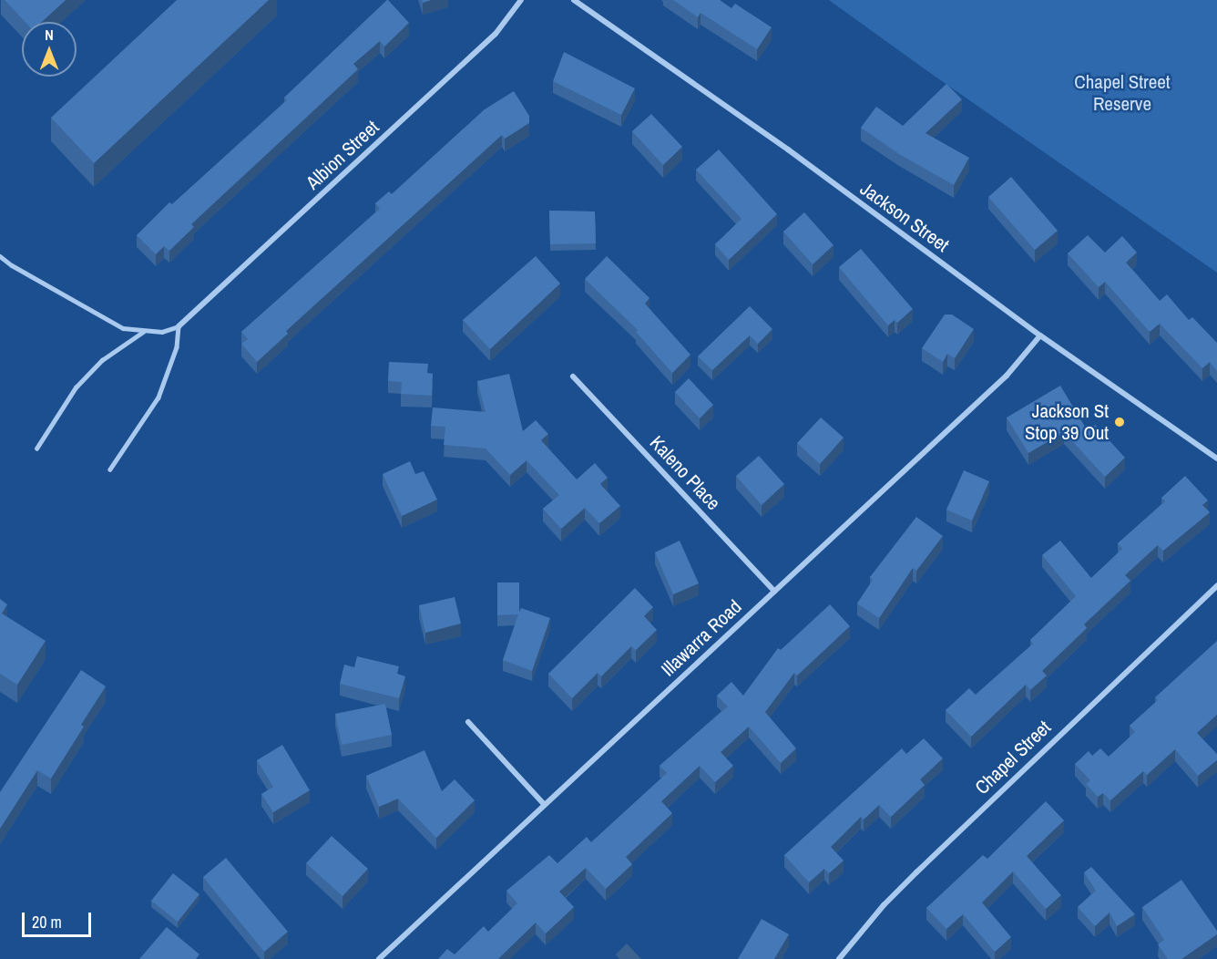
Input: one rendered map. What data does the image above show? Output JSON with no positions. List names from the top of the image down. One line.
{"streets":{"street":["Albion Street","Jackson Street","Kaleno Place","Illawarra Road","Chapel Street"]},"crossings":[["Jackson Street","Illawarra Road"],["Kaleno Place","Illawarra Road"]],"parks":["Chapel Street Reserve"],"places":["Jackson St Stop 39 Out"],"scale_bar":"20 m","north":"top"}
